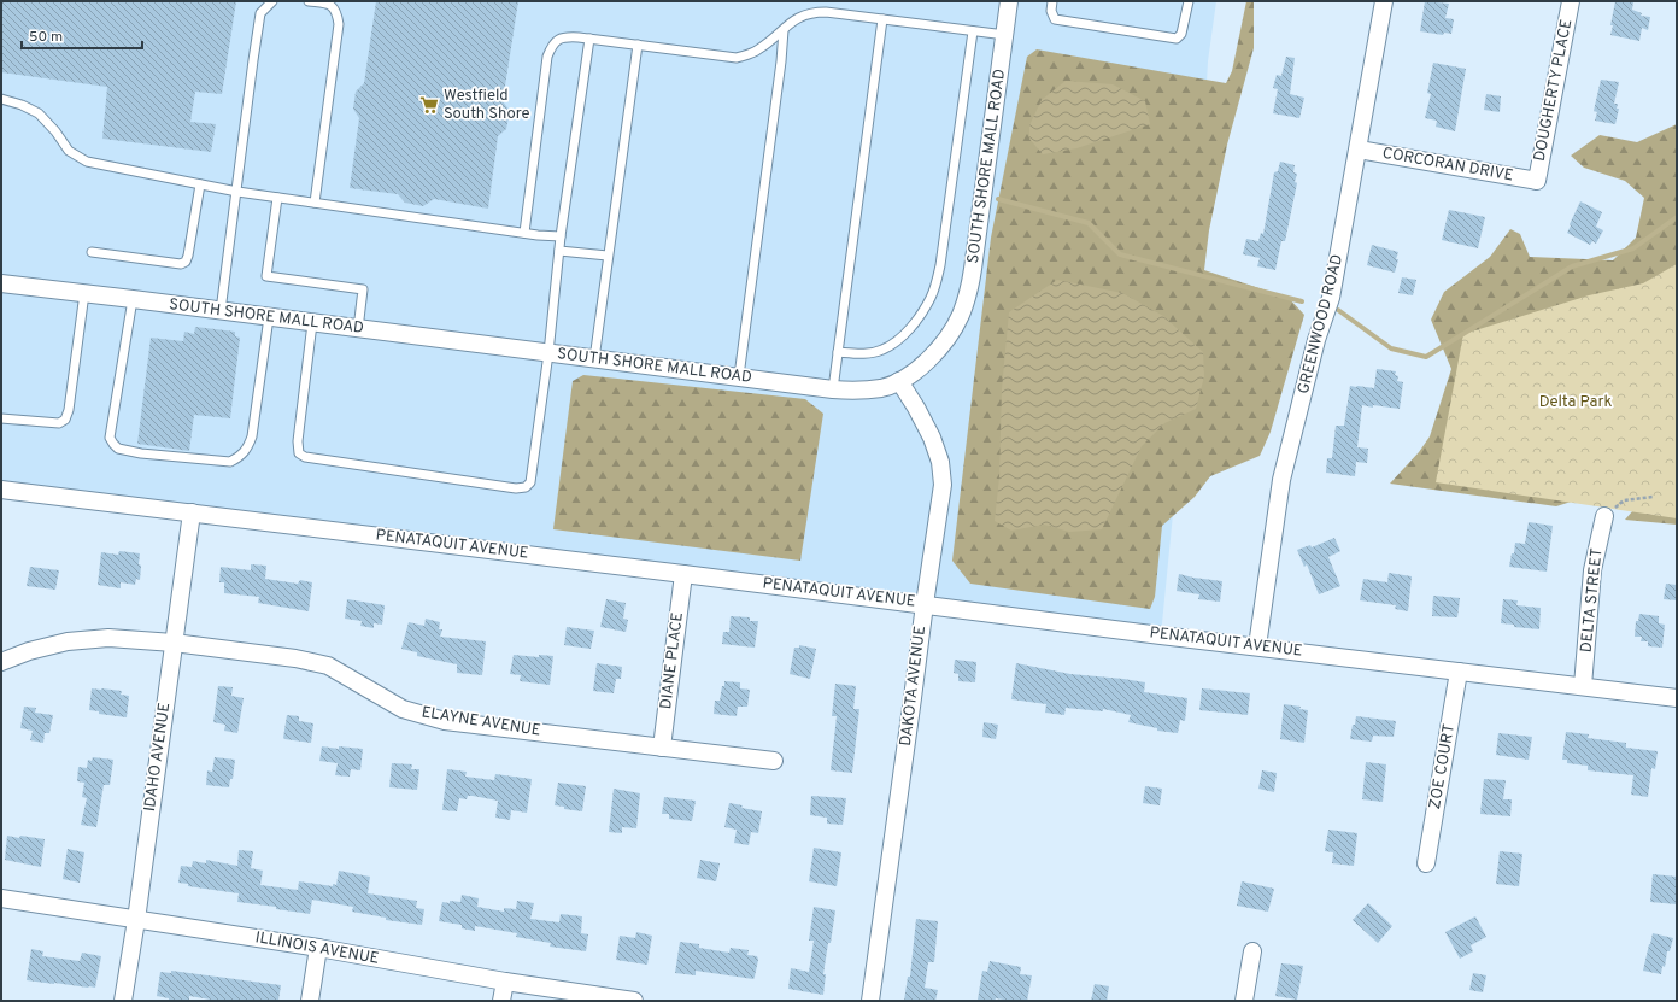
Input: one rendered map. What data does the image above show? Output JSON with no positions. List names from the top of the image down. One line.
{"streets":{"street":["DOUGHERTY PLACE","CORCORAN DRIVE","SOUTH SHORE MALL ROAD","GREENWOOD ROAD","PENATAQUIT AVENUE","DELTA STREET","DIANE PLACE","DAKOTA AVENUE","ELAYNE AVENUE","IDAHO AVENUE","ZOE COURT","ILLINOIS AVENUE"]},"crossings":[["DOUGHERTY PLACE","CORCORAN DRIVE"],["CORCORAN DRIVE","GREENWOOD ROAD"],["SOUTH SHORE MALL ROAD","DAKOTA AVENUE"],["GREENWOOD ROAD","PENATAQUIT AVENUE"],["PENATAQUIT AVENUE","DELTA STREET"],["PENATAQUIT AVENUE","DIANE PLACE"],["PENATAQUIT AVENUE","DAKOTA AVENUE"],["PENATAQUIT AVENUE","IDAHO AVENUE"],["PENATAQUIT AVENUE","ZOE COURT"],["DIANE PLACE","ELAYNE AVENUE"],["ELAYNE AVENUE","IDAHO AVENUE"],["IDAHO AVENUE","ILLINOIS AVENUE"]],"parks":["Delta Park"],"places":{"supermarket":["Westfield South Shore"]},"scale_bar":"50 m"}
